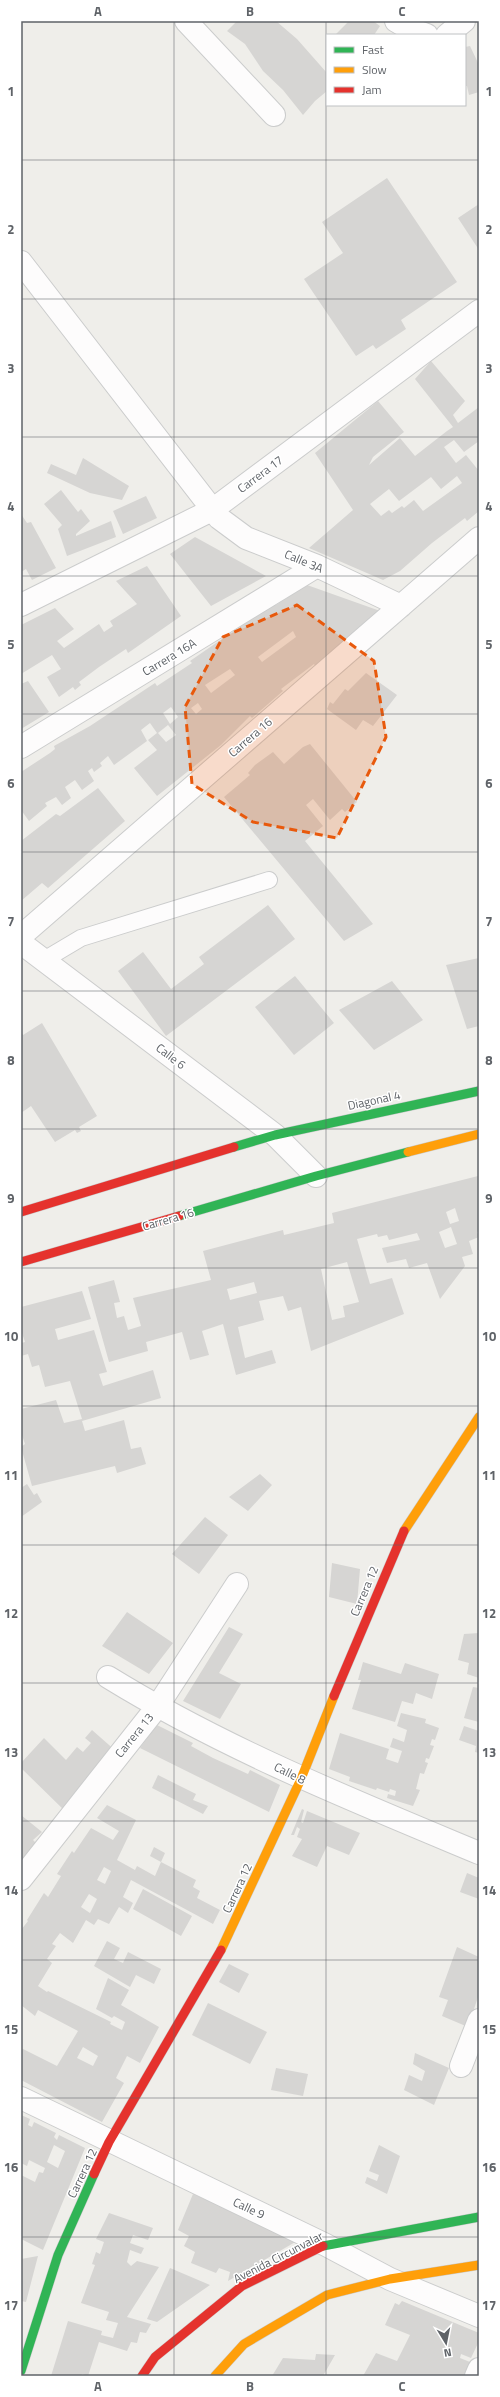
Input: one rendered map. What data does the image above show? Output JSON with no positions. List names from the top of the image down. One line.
{"streets":{"main road":["Carrera 16","Diagonal 4","Carrera 12","Avenida Circunvalar"],"street":["Carrera 17","Calle 3A","Carrera 16A","Calle 6","Carrera 13","Calle 8","Calle 9"]},"crossings":[["Carrera 17","Calle 3A"],["Calle 3A","Carrera 16A"],["Calle 3A","Carrera 16"],["Carrera 16","Calle 6"],["Calle 6","Diagonal 4"],["Carrera 12","Calle 8"],["Carrera 12","Calle 9"],["Carrera 13","Calle 8"],["Calle 9","Avenida Circunvalar"]],"legend":["Fast","Slow","Jam"],"north":"bottom","grid":{"columns":["A","B","C"],"rows":["1","2","3","4","5","6","7","8","9","10","11","12","13","14","15","16","17"]}}
